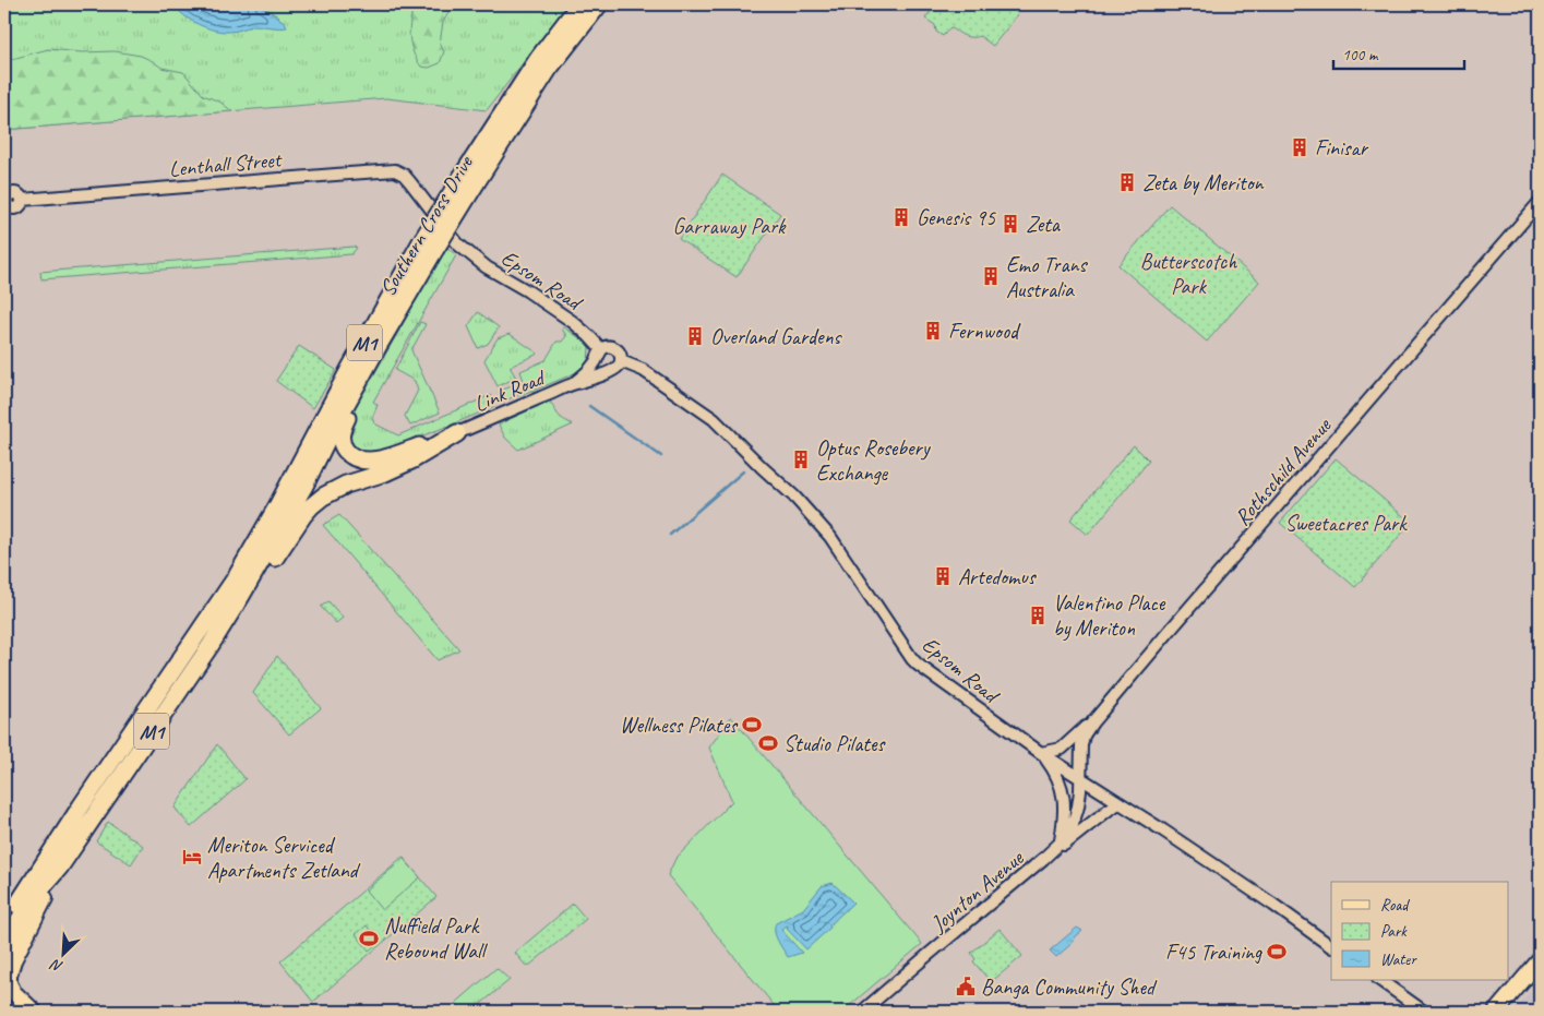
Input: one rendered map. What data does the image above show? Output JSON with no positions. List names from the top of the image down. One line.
{"streets":{"highway":["Southern Cross Drive","M1"],"street":["Lenthall Street","Epsom Road","Link Road","Rothschild Avenue","Joynton Avenue"]},"crossings":[["Lenthall Street","Epsom Road"],["Southern Cross Drive","M1"],["Epsom Road","Link Road"],["Epsom Road","Rothschild Avenue"],["Epsom Road","Joynton Avenue"],["Rothschild Avenue","Joynton Avenue"]],"parks":["Garraway Park","Butterscotch Park","Sweetacres Park"],"places":{"building":["Finisar","Zeta by Meriton","Genesis 95","Zeta","Emo Trans Australia","Fernwood","Overland Gardens","Optus Rosebery Exchange","Artedomus","Valentino Place by Meriton"],"sports":["Wellness Pilates","Studio Pilates","Nuffield Park Rebound Wall","F45 Training"],"hotel":["Meriton Serviced Apartments Zetland"],"public building":["Banga Community Shed"]},"legend":["Road","Park","Water"],"scale_bar":"100 m","north":"bottom left"}
